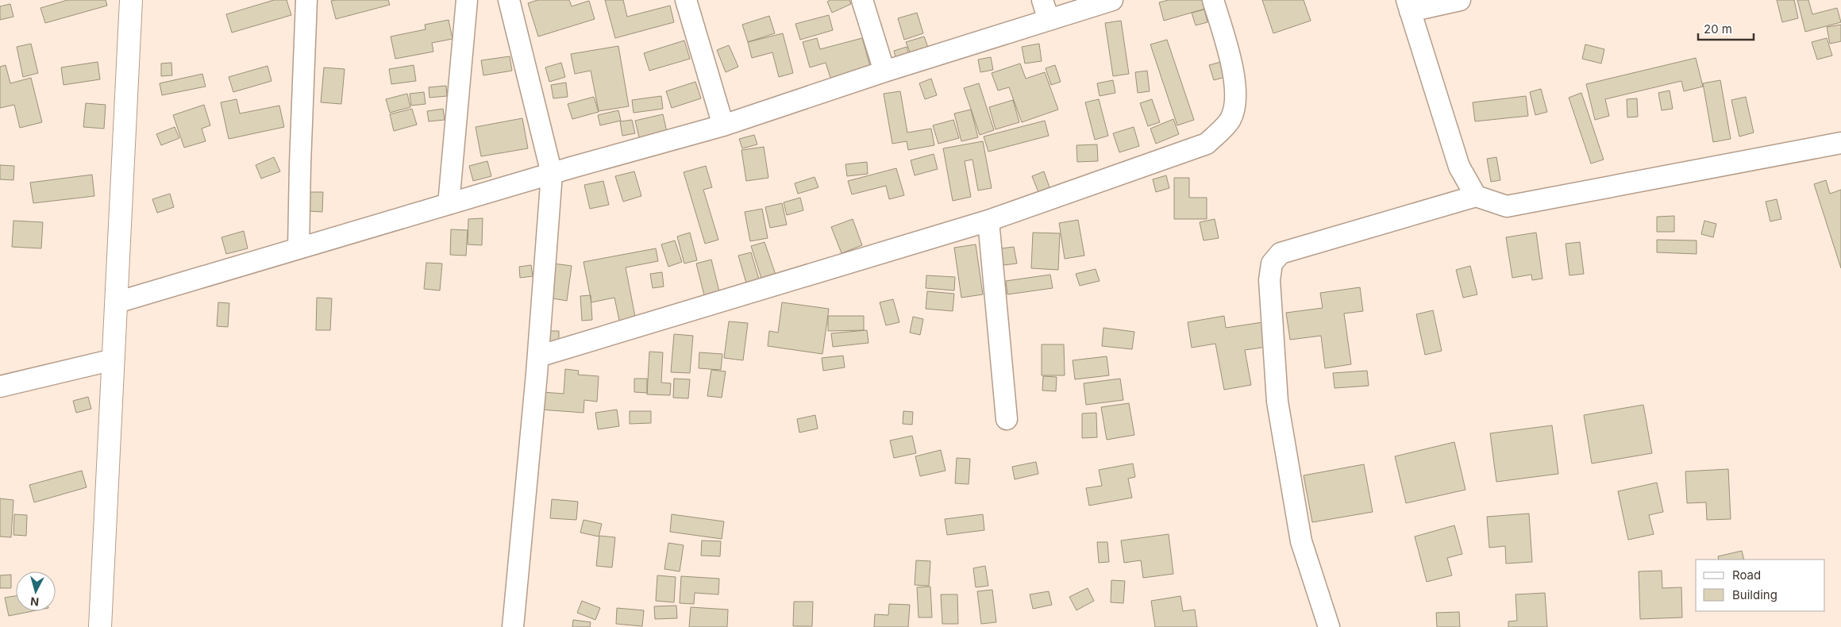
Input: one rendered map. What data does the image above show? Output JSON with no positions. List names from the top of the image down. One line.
{"legend":["Road","Building"],"scale_bar":"20 m","north":"bottom"}
